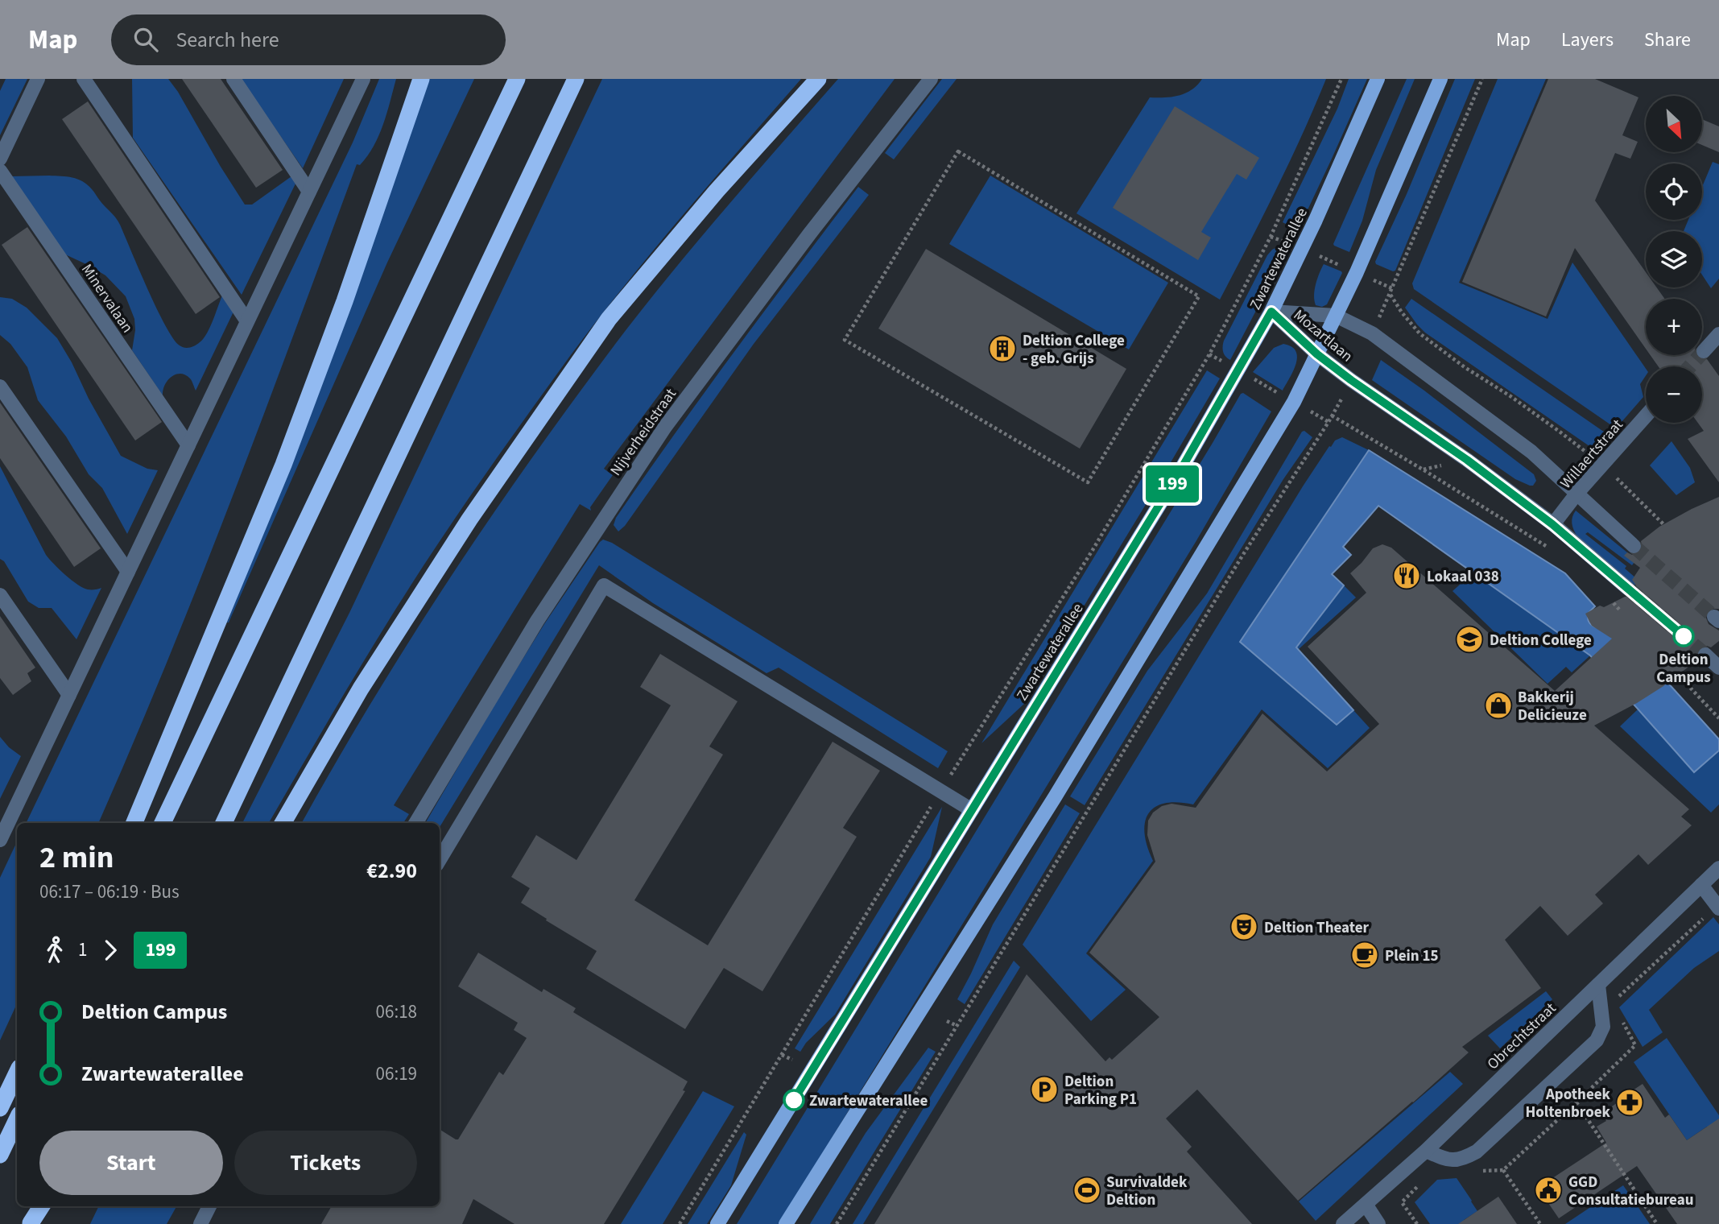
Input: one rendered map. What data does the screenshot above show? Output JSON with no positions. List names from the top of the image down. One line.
{"streets":{"main road":["Zwartewaterallee"],"street":["Minervalaan","Mozartlaan","Nijverheidstraat","Willaertstraat","Obrechtstraat"]},"crossings":[["Zwartewaterallee","Mozartlaan"],["Mozartlaan","Willaertstraat"]],"places":{"building":["Deltion College - geb. Grijs"],"restaurant":["Lokaal 038"],"other":["Deltion Campus","Zwartewaterallee"],"school or university":["Deltion College"],"shop":["Bakkerij Delicieuze"],"theatre":["Deltion Theater"],"cafe":["Plein 15"],"parking":["Deltion Parking P1"],"pharmacy":["Apotheek Holtenbroek"],"sports":["Survivaldek Deltion"],"public building":["GGD Consultatiebureau"]},"lines":["bus line 199"],"north":"bottom right","page":{"header":"Map","search":"Search here","nav":["Map","Layers","Share"],"on_map":"199","map_buttons":["+","−"],"heading":["2 min","06:17 – 06:19 · Bus","€2.90"],"legs":["1","199"],"list":[{"name":"Deltion Campus","value":"06:18"},{"name":"Zwartewaterallee","value":"06:19"}],"buttons":["Start","Tickets"]}}
